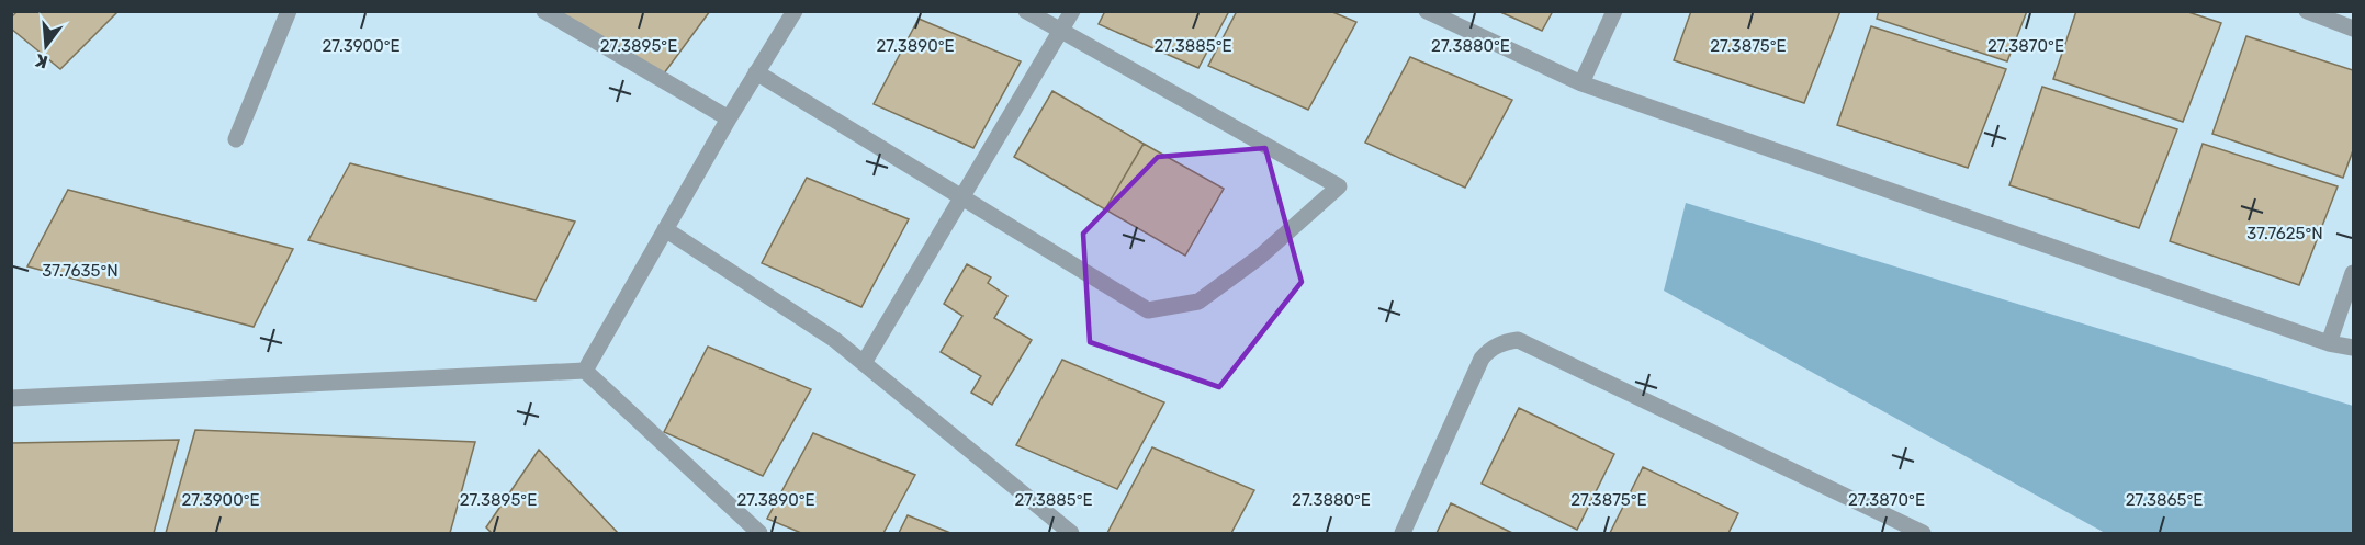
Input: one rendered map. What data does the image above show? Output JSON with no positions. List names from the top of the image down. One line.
{"north":"bottom","coordinates":["27.3900°E","27.3895°E","27.3890°E","27.3885°E","27.3880°E","27.3875°E","27.3870°E","37.7625°N","37.7635°N","27.3865°E"]}
